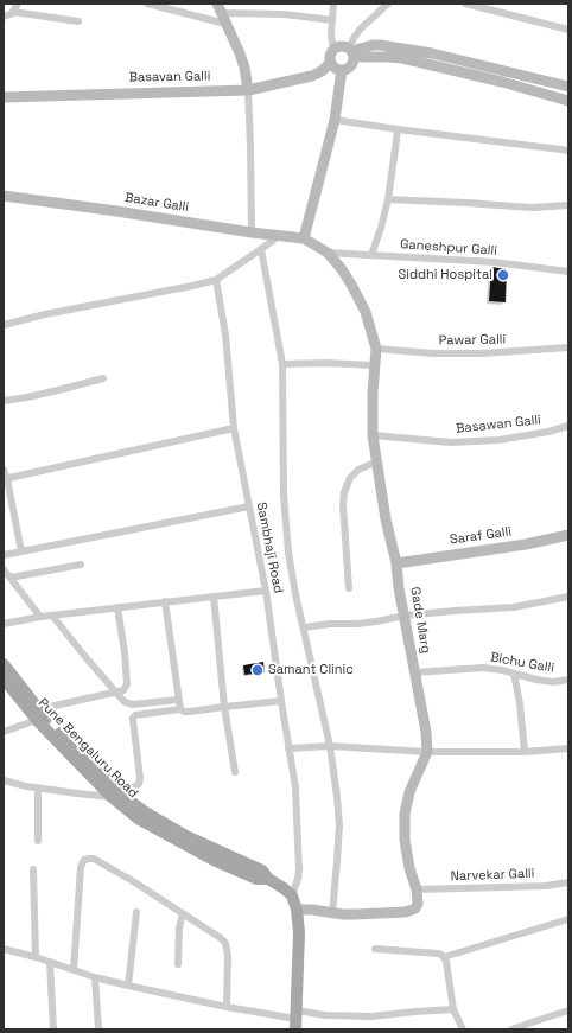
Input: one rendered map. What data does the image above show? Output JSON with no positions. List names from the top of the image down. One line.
{"streets":{"main road":["Pune Bengaluru Road"],"street":["Basavan Galli","Bazar Galli","Ganeshpur Galli","Pawar Galli","Basawan Galli","Saraf Galli","Sambhaji Road","Gade Marg","Bichu Galli","Narvekar Galli"]},"crossings":[["Bazar Galli","Gade Marg"],["Ganeshpur Galli","Gade Marg"],["Pawar Galli","Gade Marg"],["Basawan Galli","Gade Marg"],["Saraf Galli","Gade Marg"],["Gade Marg","Bichu Galli"],["Gade Marg","Narvekar Galli"]],"places":["Siddhi Hospital","Samant Clinic"]}
